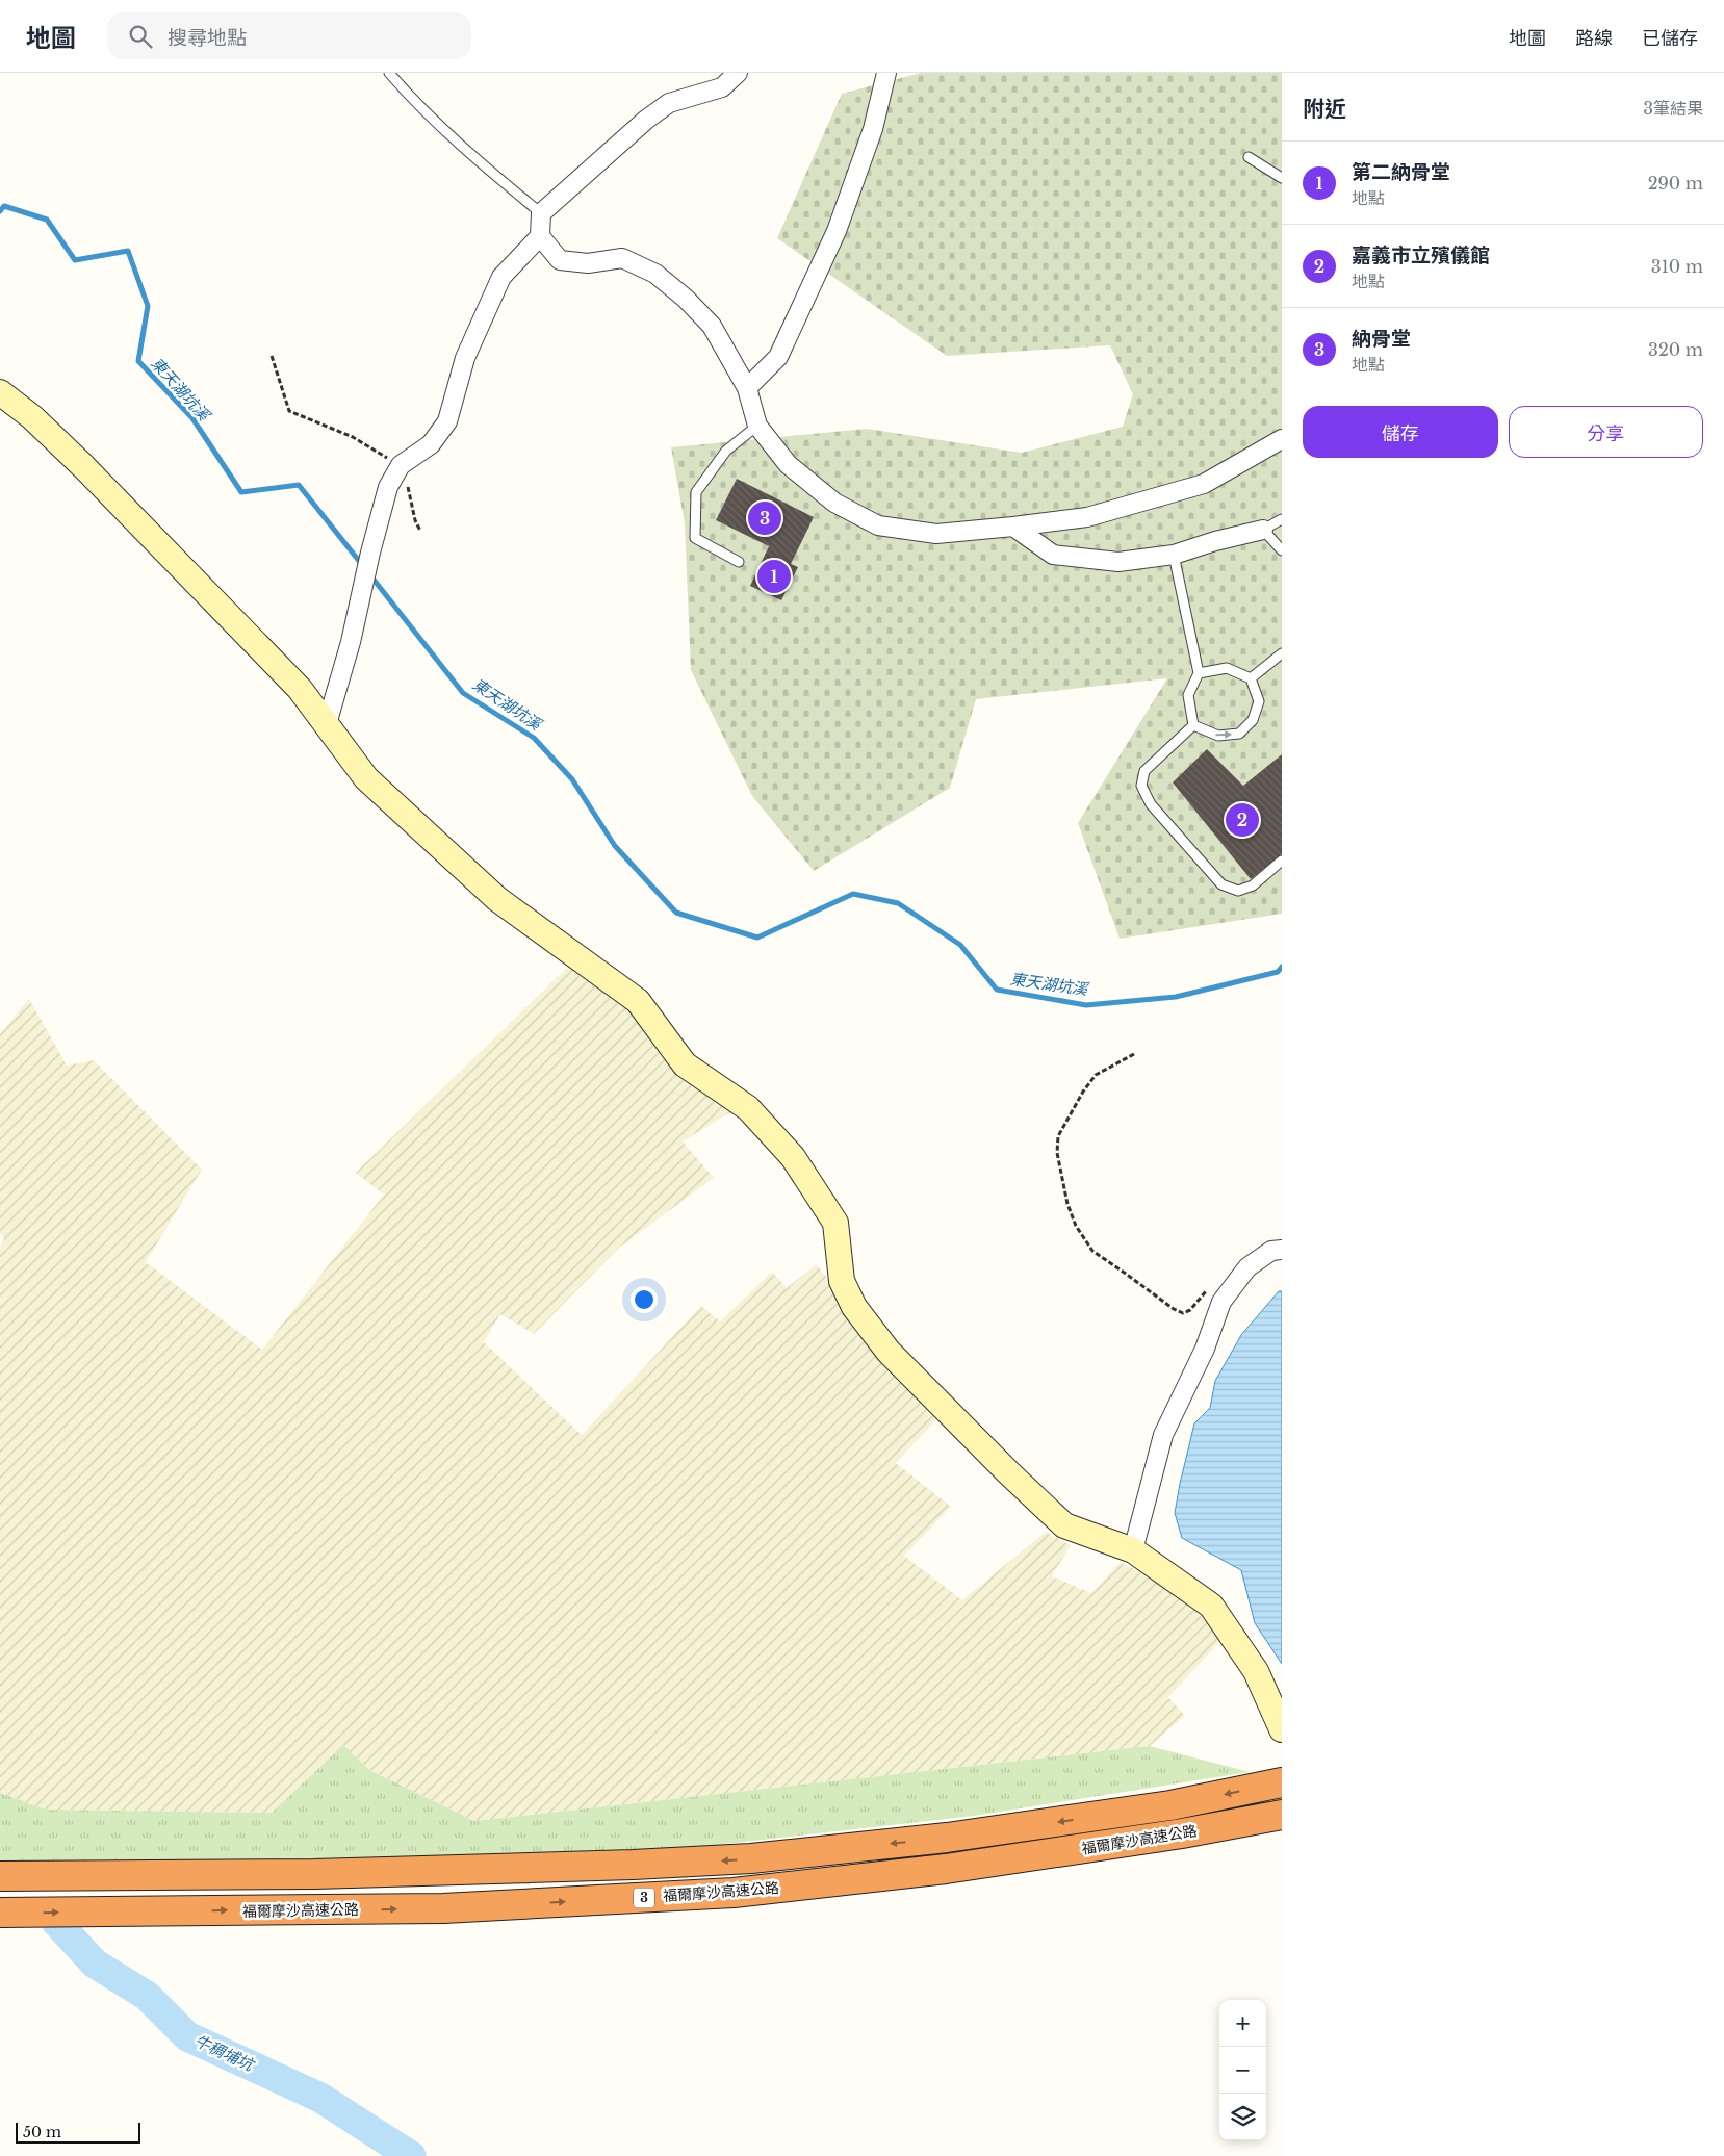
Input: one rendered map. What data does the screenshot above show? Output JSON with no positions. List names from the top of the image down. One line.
{"streets":{"highway":["福爾摩沙高速公路","3"]},"water":["東天湖坑溪","牛稠埔坑"],"scale_bar":"50 m","page":{"header":"地圖","search":"搜尋地點","nav":["地圖","路線","已儲存"],"heading":["附近","3筆結果"],"list":[{"mark":"1","name":"第二納骨堂","note":"地點","value":"290 m"},{"mark":"2","name":"嘉義市立殯儀館","note":"地點","value":"310 m"},{"mark":"3","name":"納骨堂","note":"地點","value":"320 m"}],"buttons":["儲存","分享"],"pins":["3","1","2"],"map_buttons":["+","−"],"scale":"50 m"}}
